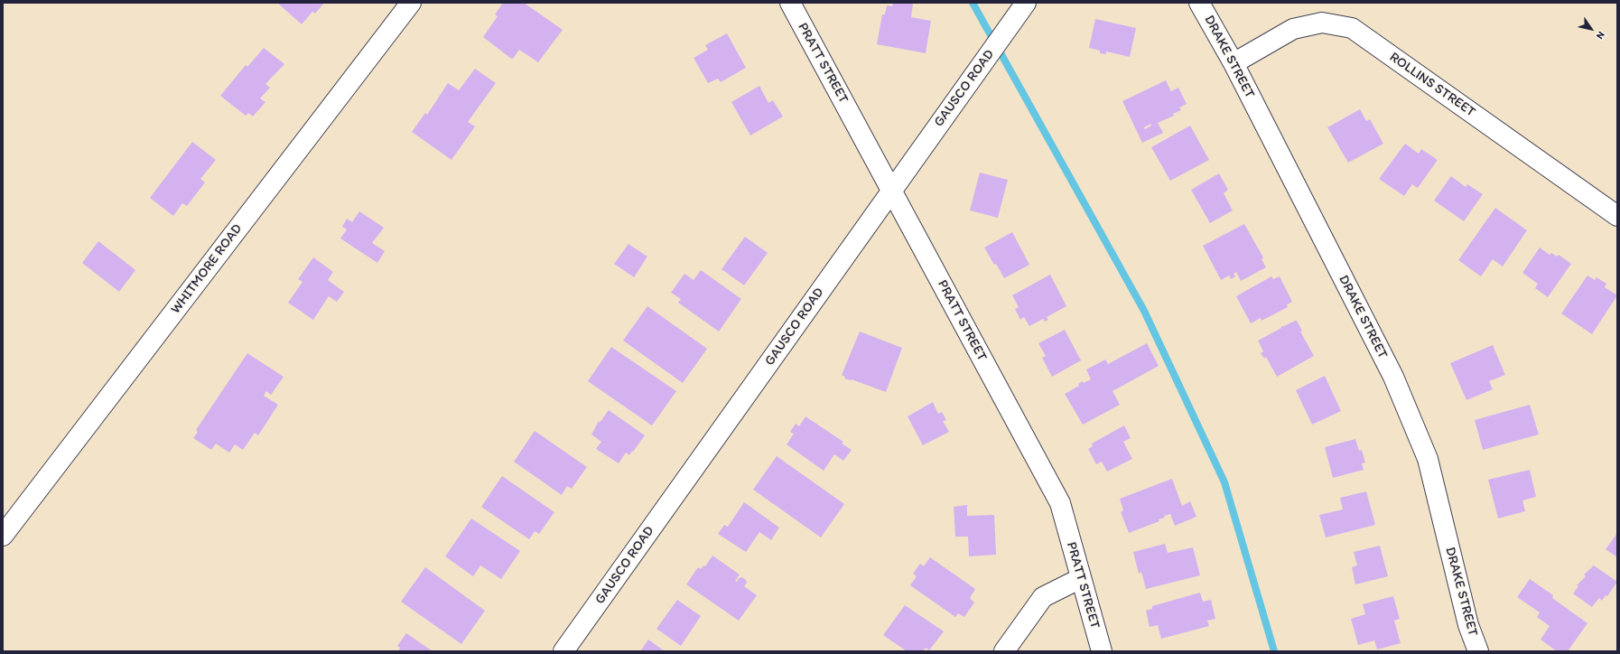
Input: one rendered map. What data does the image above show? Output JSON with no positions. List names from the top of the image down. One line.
{"streets":{"street":["DRAKE STREET","PRATT STREET","ROLLINS STREET","GAUSCO ROAD","WHITMORE ROAD"]},"crossings":[["DRAKE STREET","ROLLINS STREET"],["PRATT STREET","GAUSCO ROAD"]],"north":"bottom right"}
